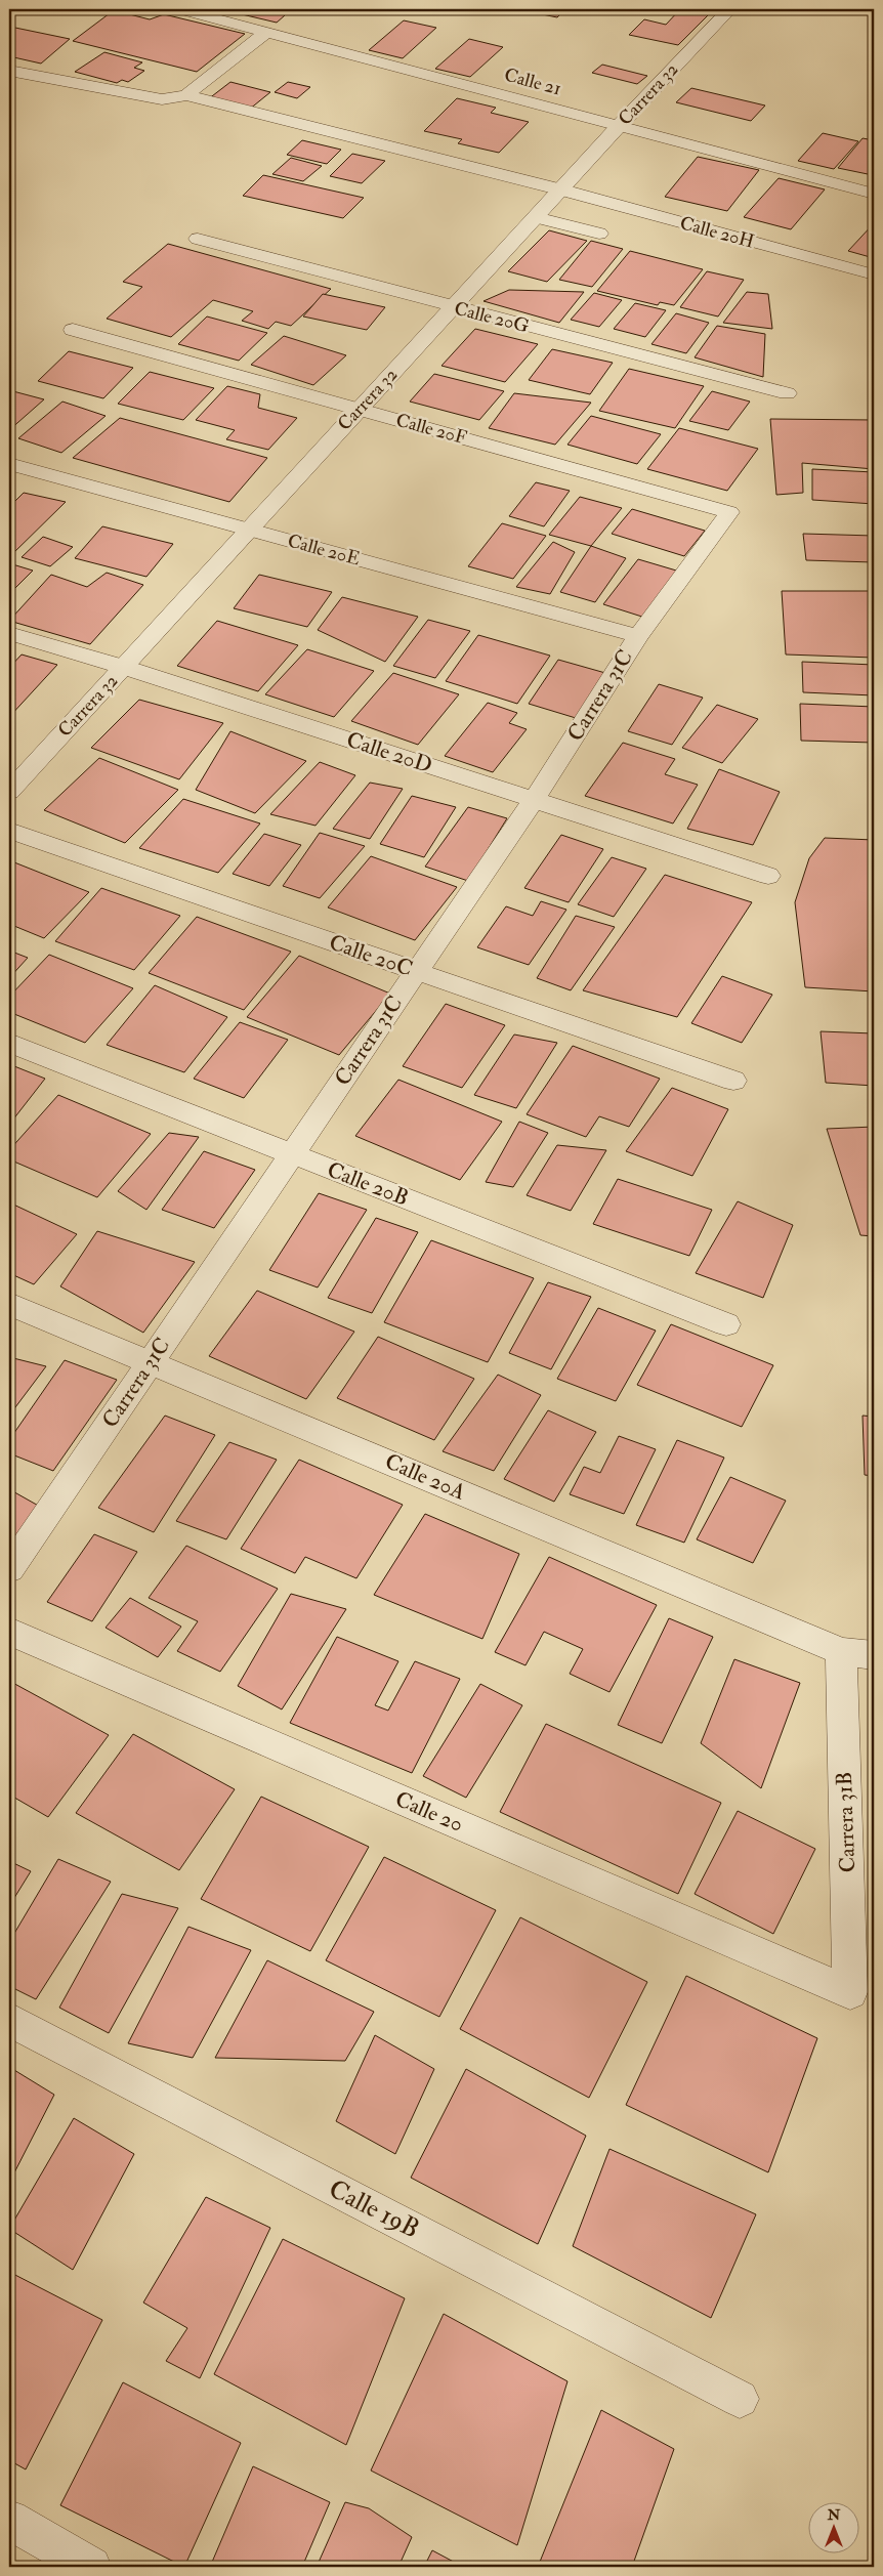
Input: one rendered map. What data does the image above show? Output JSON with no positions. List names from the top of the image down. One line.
{"streets":{"street":["Calle 21","Carrera 32","Calle 20H","Calle 20G","Calle 20F","Calle 20E","Carrera 31C","Calle 20D","Calle 20C","Calle 20B","Calle 20A","Calle 20","Carrera 31B","Calle 19B"]},"crossings":[["Calle 21","Carrera 32"],["Carrera 32","Calle 20H"],["Carrera 32","Calle 20G"],["Carrera 32","Calle 20F"],["Carrera 32","Calle 20E"],["Carrera 32","Calle 20D"],["Calle 20F","Carrera 31C"],["Calle 20E","Carrera 31C"],["Carrera 31C","Calle 20D"],["Carrera 31C","Calle 20C"],["Carrera 31C","Calle 20B"],["Carrera 31C","Calle 20A"],["Calle 20A","Carrera 31B"],["Calle 20","Carrera 31B"]],"north":"top"}
